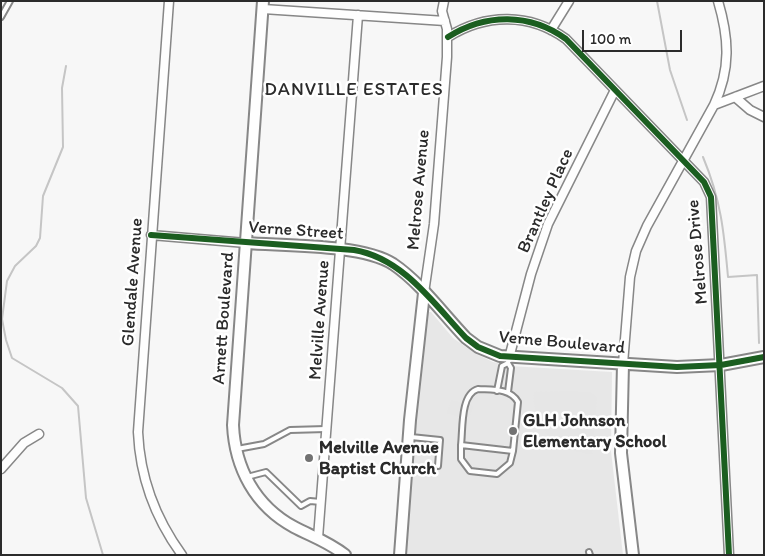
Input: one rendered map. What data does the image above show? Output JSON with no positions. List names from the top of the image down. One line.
{"streets":{"street":["Melrose Avenue","Brantley Place","Verne Street","Melrose Drive","Glendale Avenue","Arnett Boulevard","Melville Avenue","Verne Boulevard"]},"crossings":[["Melrose Avenue","Verne Street"],["Melrose Avenue","Melrose Drive"],["Melrose Avenue","Verne Boulevard"],["Brantley Place","Melrose Drive"],["Brantley Place","Verne Boulevard"],["Verne Street","Glendale Avenue"],["Verne Street","Arnett Boulevard"],["Verne Street","Melville Avenue"],["Verne Street","Verne Boulevard"],["Melrose Drive","Verne Boulevard"],["Arnett Boulevard","Melville Avenue"]],"districts":["DANVILLE ESTATES"],"places":["GLH Johnson Elementary School","Melville Avenue Baptist Church"],"scale_bar":"100 m"}
